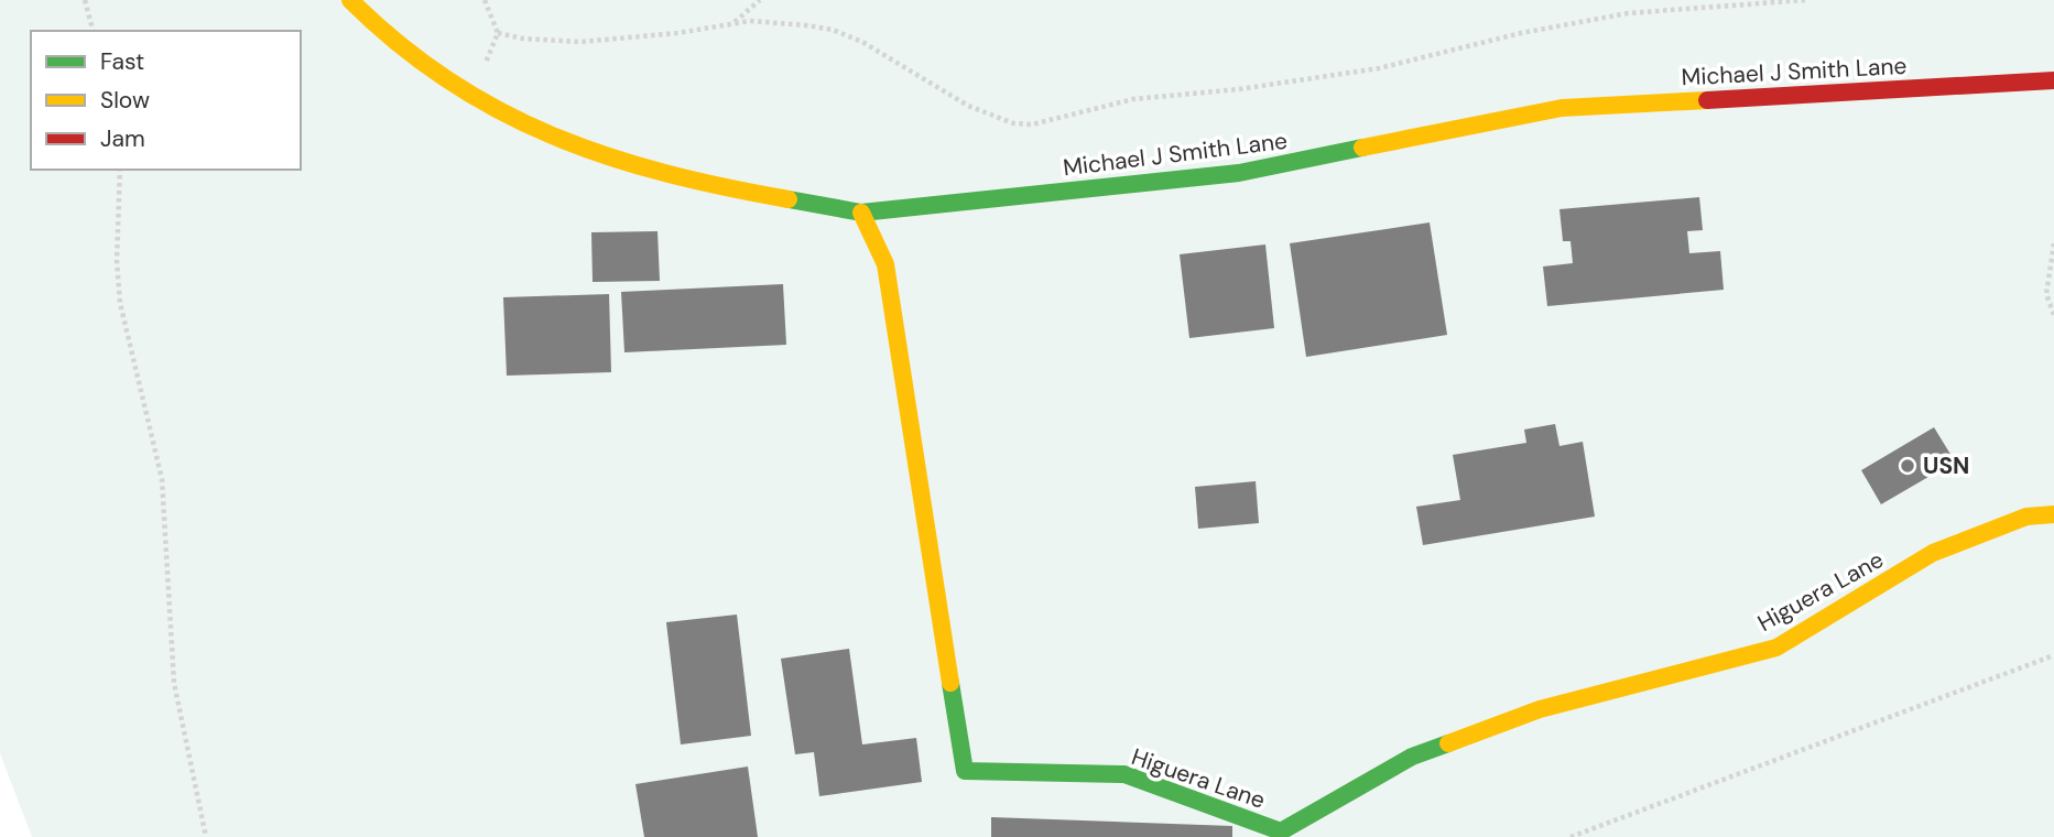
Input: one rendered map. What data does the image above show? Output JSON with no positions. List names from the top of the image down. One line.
{"streets":{"street":["Michael J Smith Lane","Higuera Lane"]},"crossings":[["Michael J Smith Lane","Higuera Lane"]],"places":["USN"],"legend":["Fast","Slow","Jam"]}
